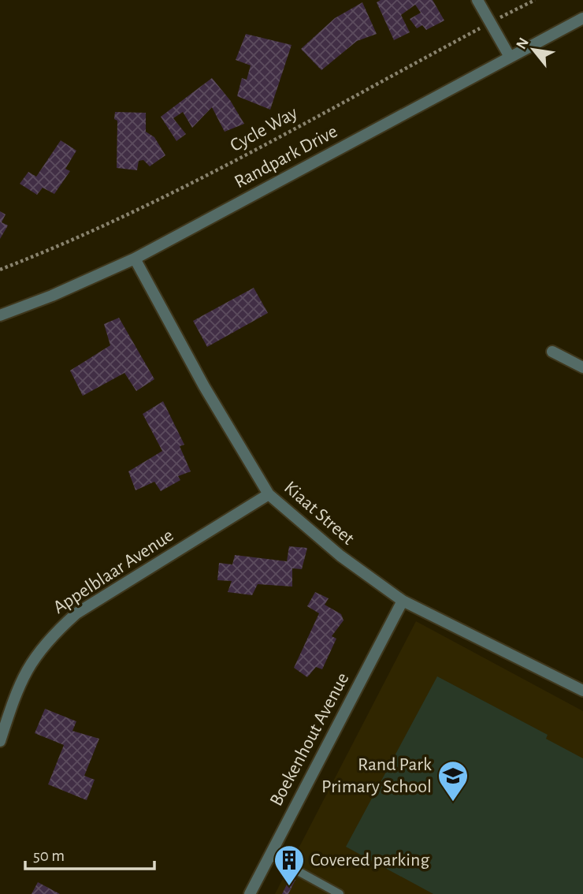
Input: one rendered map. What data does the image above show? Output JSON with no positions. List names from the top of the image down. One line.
{"streets":{"street":["Randpark Drive","Kiaat Street","Appelblaar Avenue","Boekenhout Avenue"],"path":["Cycle Way"]},"crossings":[["Randpark Drive","Kiaat Street"],["Kiaat Street","Appelblaar Avenue"],["Kiaat Street","Boekenhout Avenue"]],"places":{"school or university":["Rand Park Primary School"],"building":["Covered parking"]},"scale_bar":"50 m","north":"top left"}
